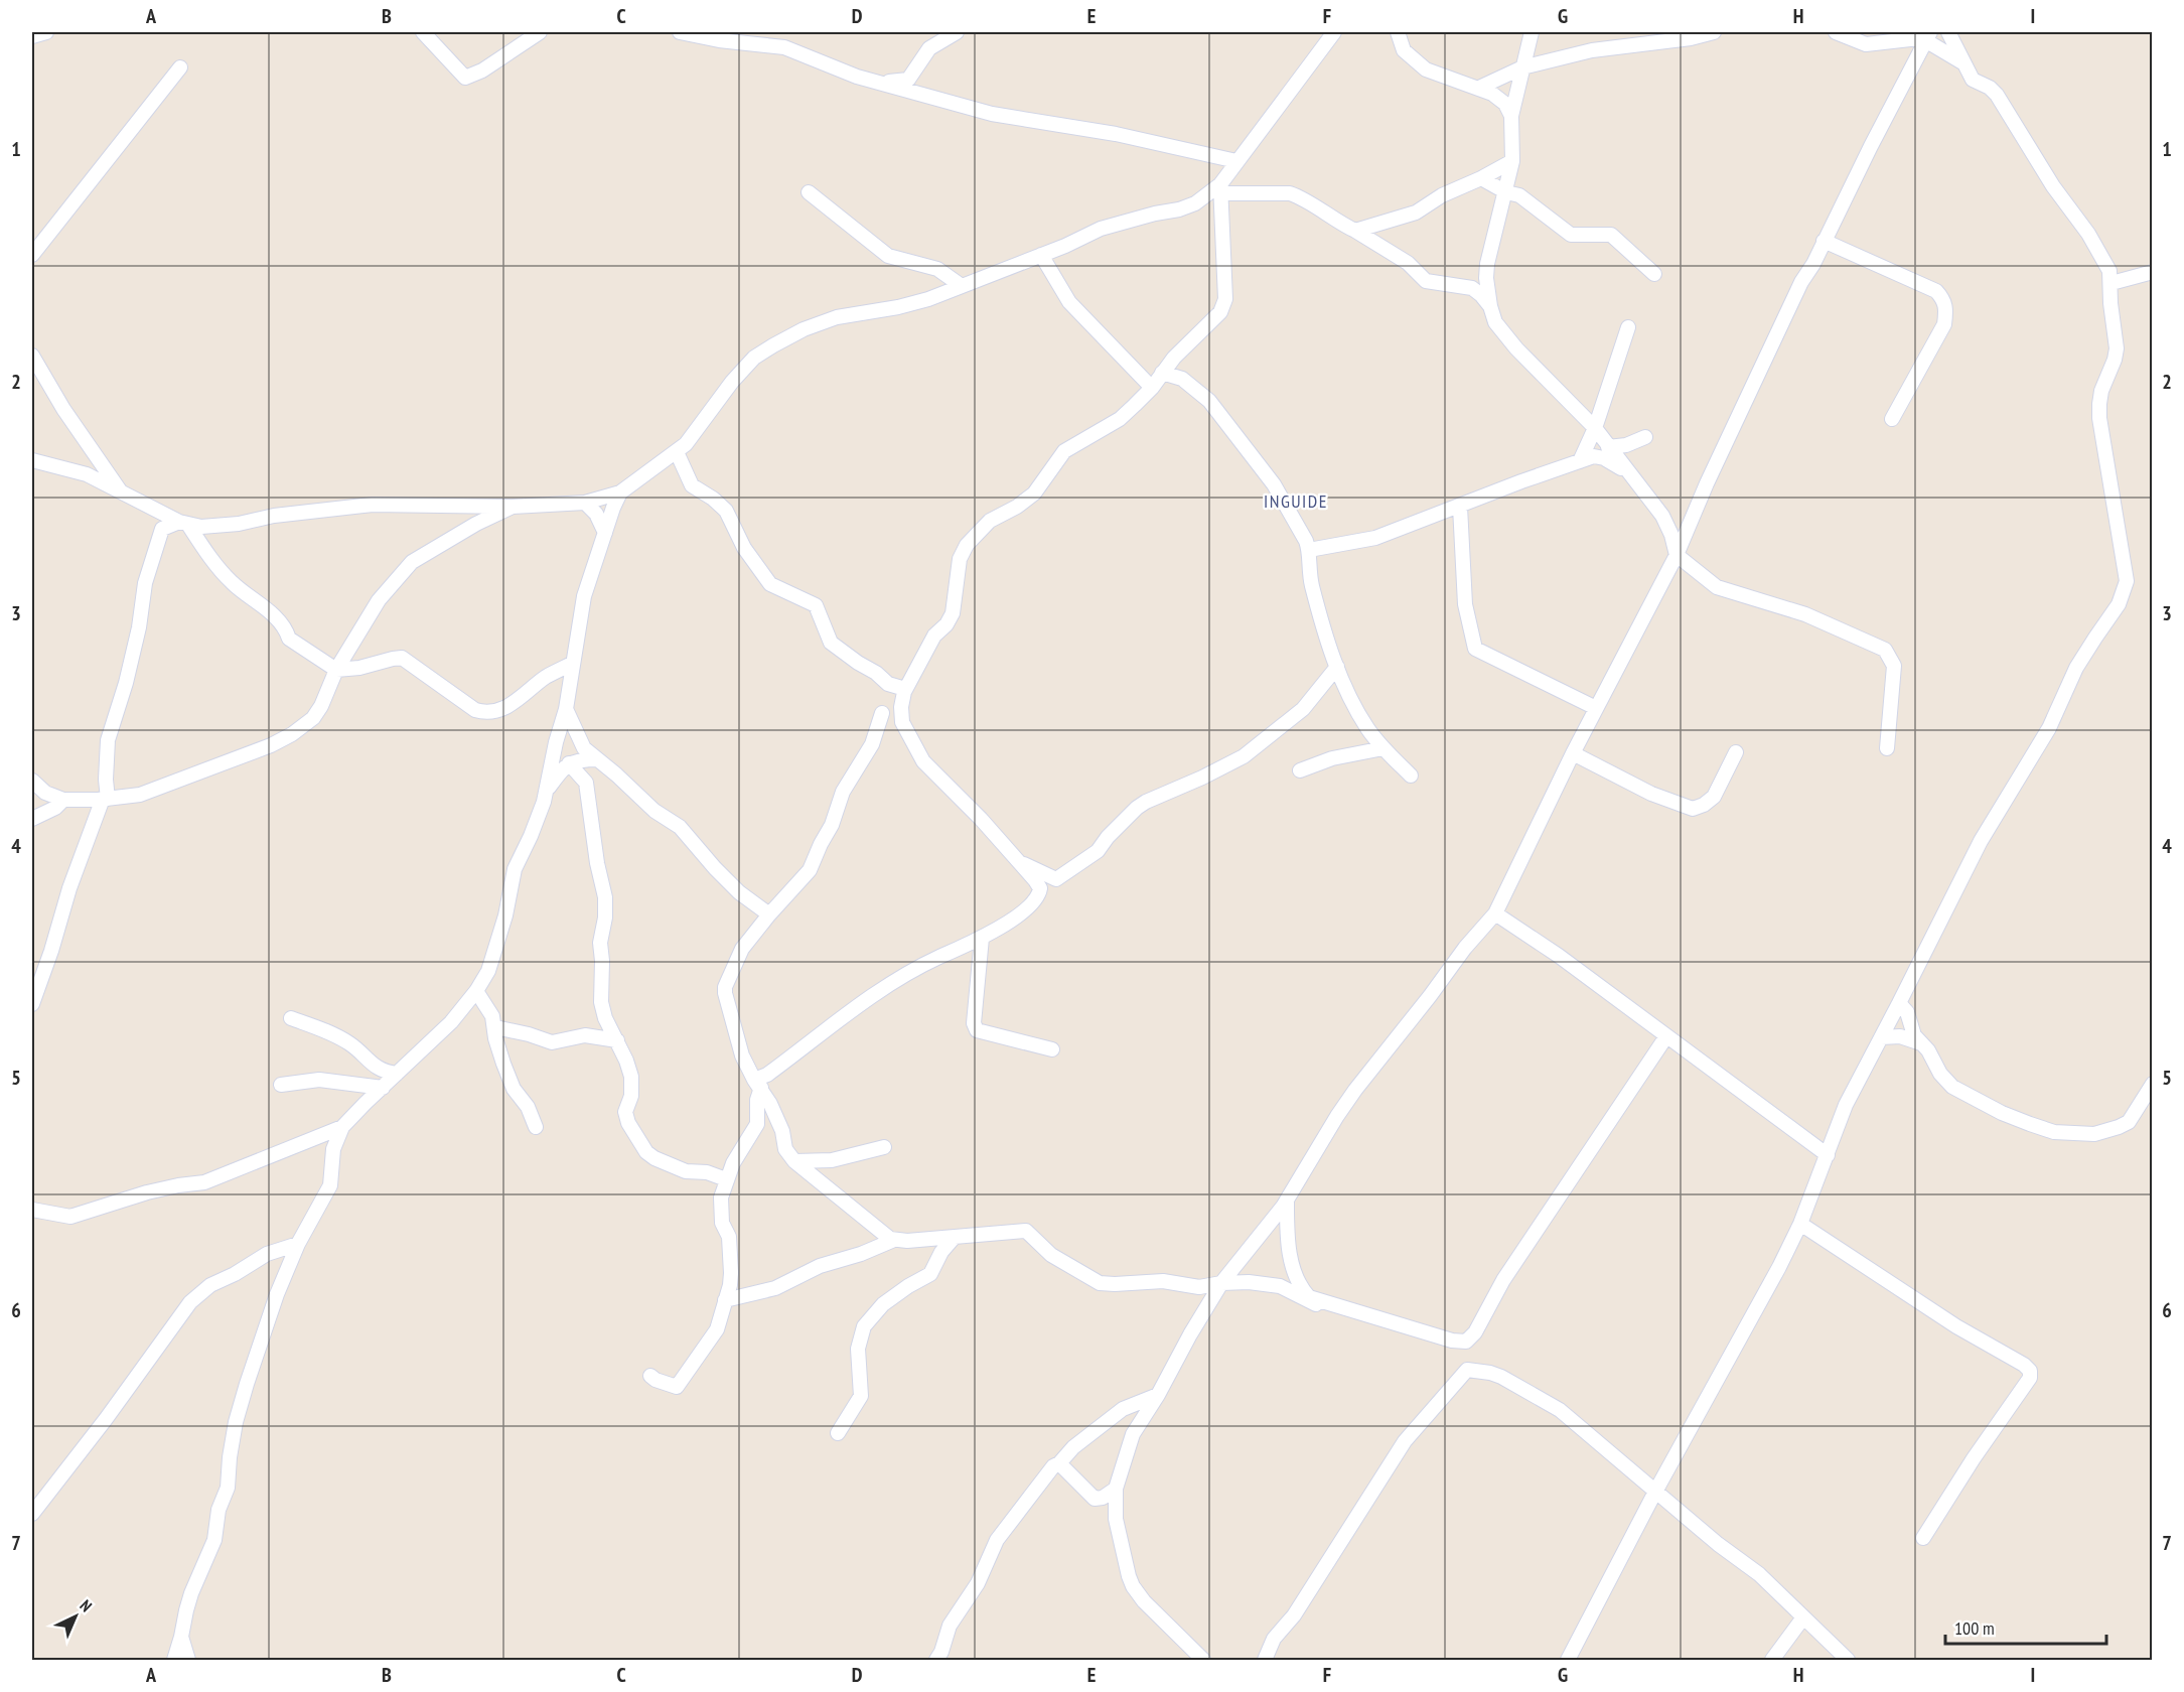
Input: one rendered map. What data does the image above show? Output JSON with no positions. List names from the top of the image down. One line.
{"districts":["INGUIDE"],"scale_bar":"100 m","north":"top right","grid":{"columns":["A","B","C","D","E","F","G","H","I"],"rows":["1","2","3","4","5","6","7"]}}
